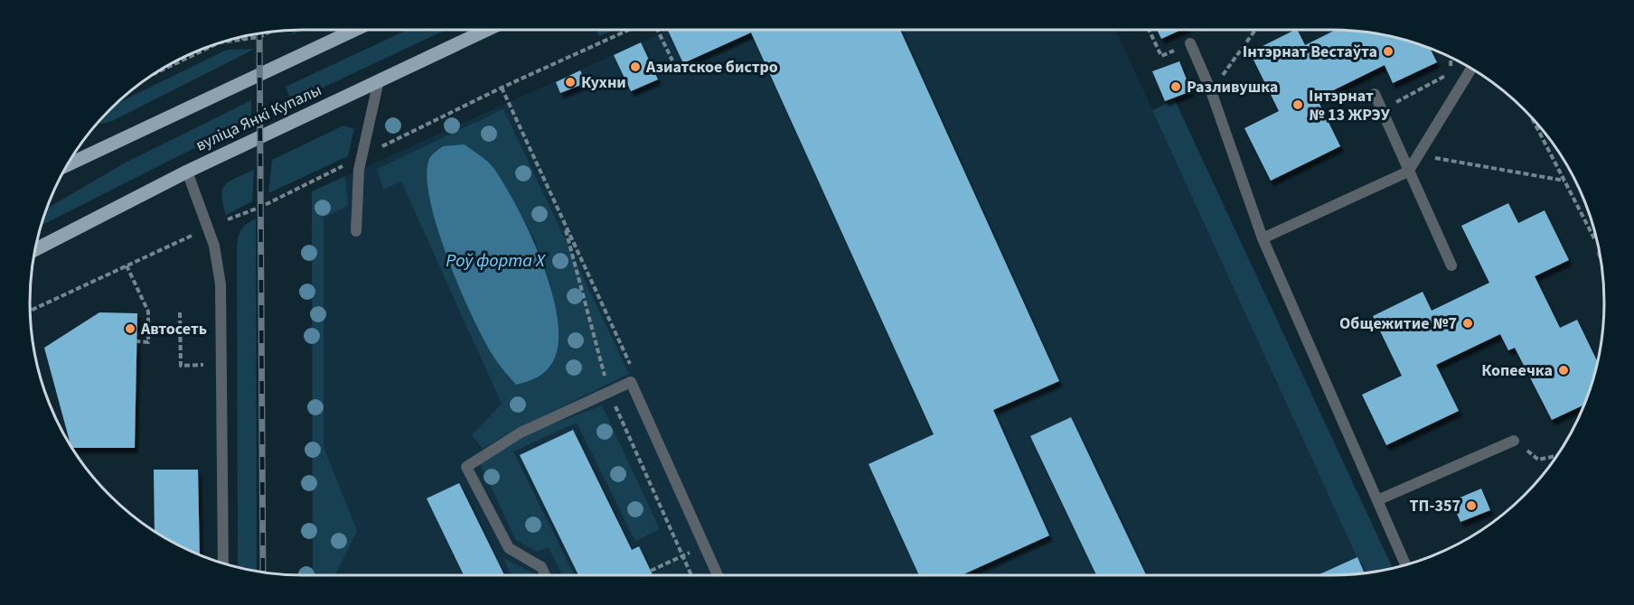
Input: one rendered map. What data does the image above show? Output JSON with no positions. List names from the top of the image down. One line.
{"streets":{"main road":["вуліца Янкі Купалы"]},"water":["Роў форта X"],"places":["Інтэрнат Вестаўта","Азиатское бистро","Кухни","Разливушка","Інтэрнат № 13 ЖРЭУ","Общежитие №7","Автосеть","Копеечка","ТП-357"]}
